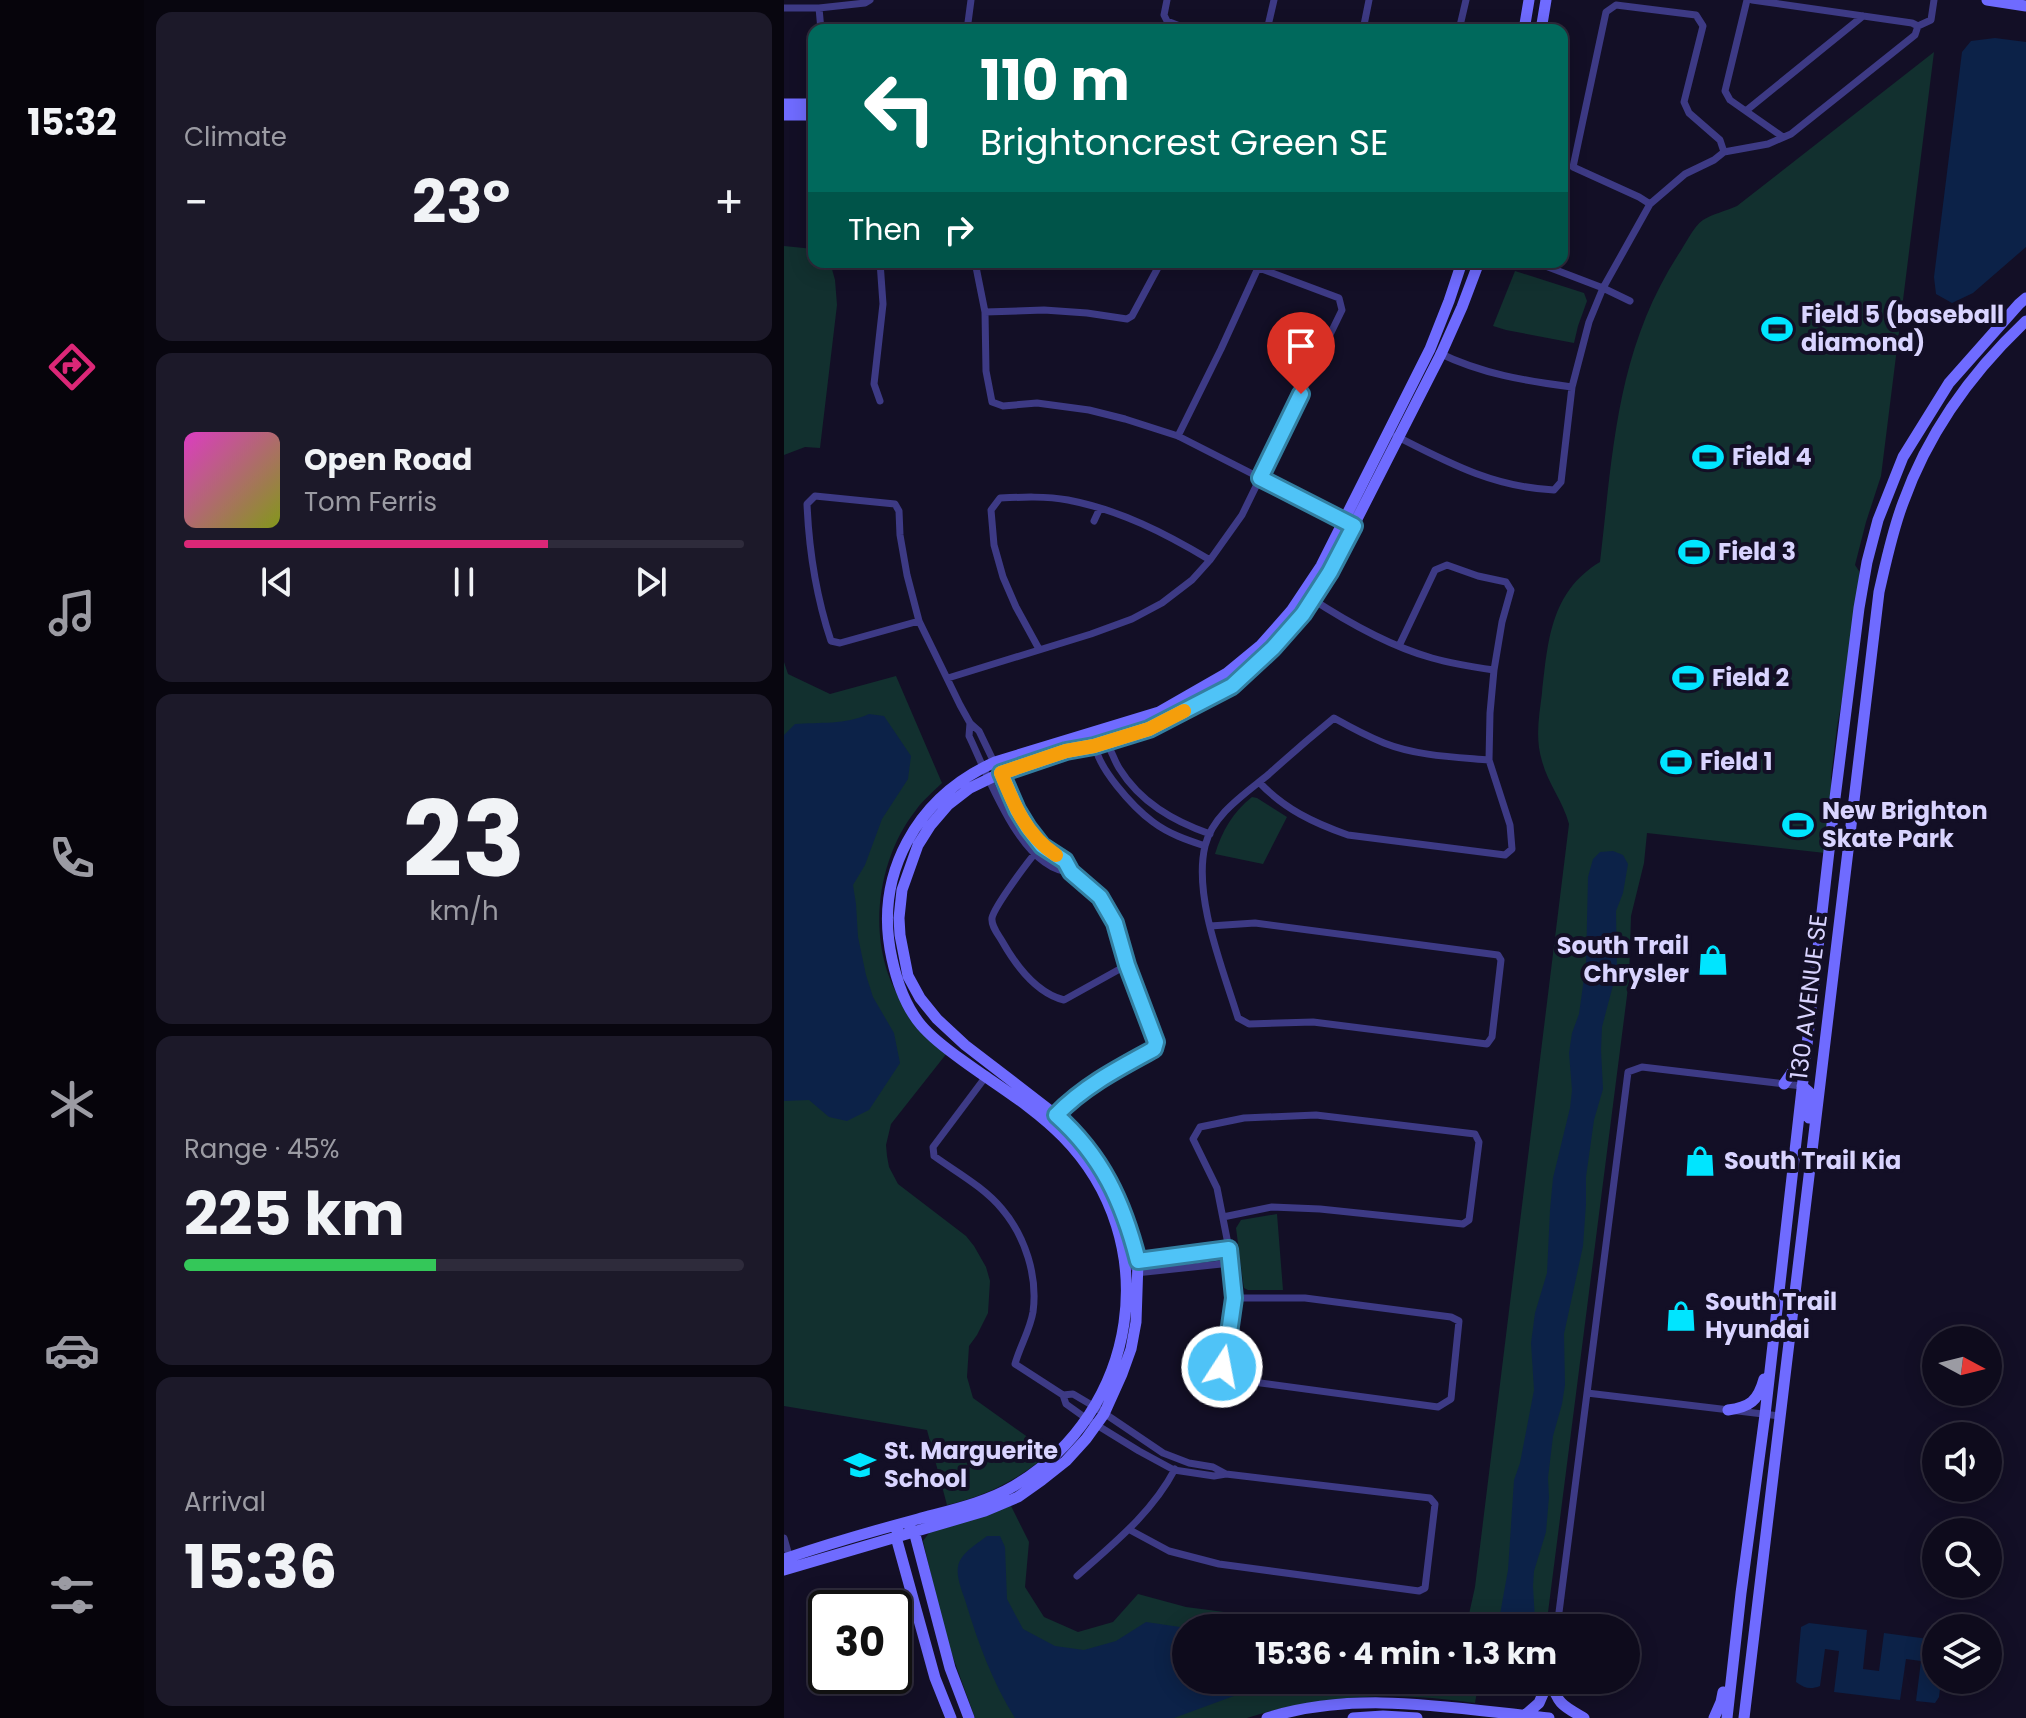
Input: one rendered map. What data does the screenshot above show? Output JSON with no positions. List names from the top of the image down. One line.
{"streets":{"street":["130 AVENUE SE"]},"places":{"sports":["Field 5 (baseball diamond)","Field 4","Field 3","Field 2","Field 1","New Brighton Skate Park"],"shop":["South Trail Chrysler","South Trail Kia","South Trail Hyundai"],"school or university":["St. Marguerite School"]},"north":"right","page":{"tabs":"15:32","tile":["Climate",["23","km/h"],["Range · 45%","225 km"],["Arrival","15:36"]],"turn":["110 m","Brightoncrest Green SE"],"heat":["−","23°","+"],"then":"Then","song":["Open Road","Tom Ferris"],"limit":"30","trip":"15:36 · 4 min · 1.3 km"}}
